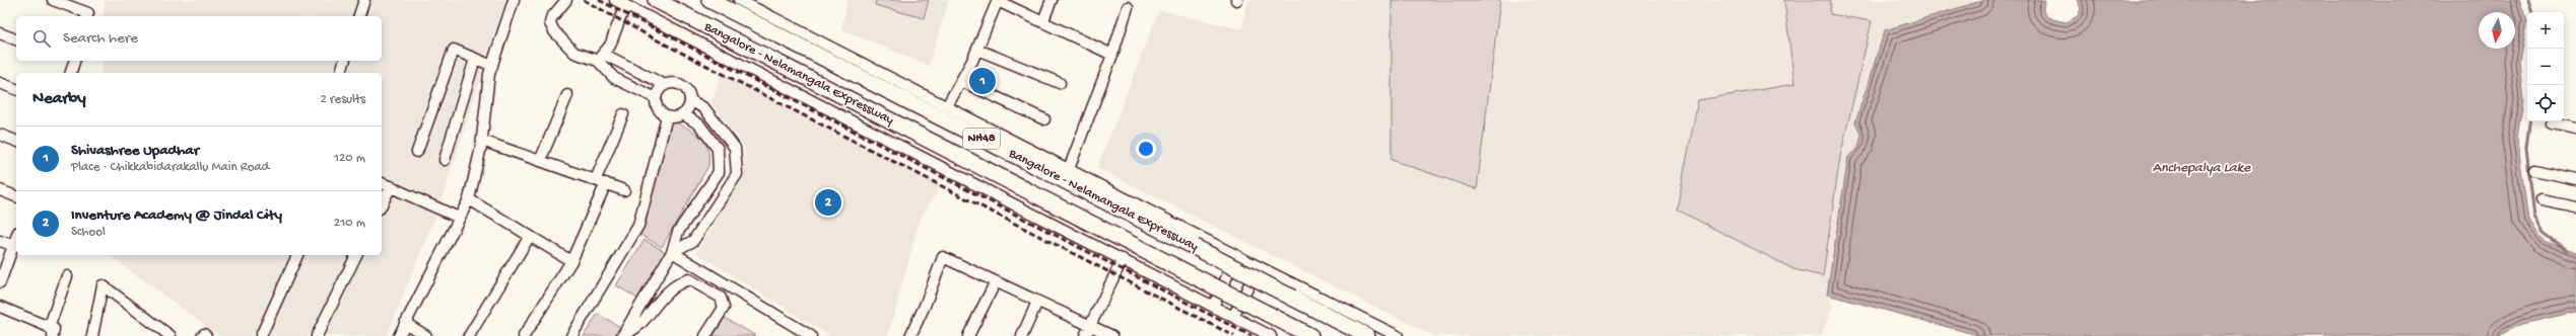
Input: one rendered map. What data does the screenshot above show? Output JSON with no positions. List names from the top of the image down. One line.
{"streets":{"highway":["Bangalore - Nelamangala Expressway","NH48"]},"water":["Anchepalya Lake"],"north":"bottom","page":{"map_buttons":["+","−"],"search":"Search here","pins":["1","2"],"heading":["Nearby","2 results"],"list":[{"mark":"1","name":"Shivashree Upadhar","note":"Place · Chikkabidarakallu Main Road","value":"120 m"},{"mark":"2","name":"Inventure Academy @ Jindal City","note":"School","value":"210 m"}]}}
